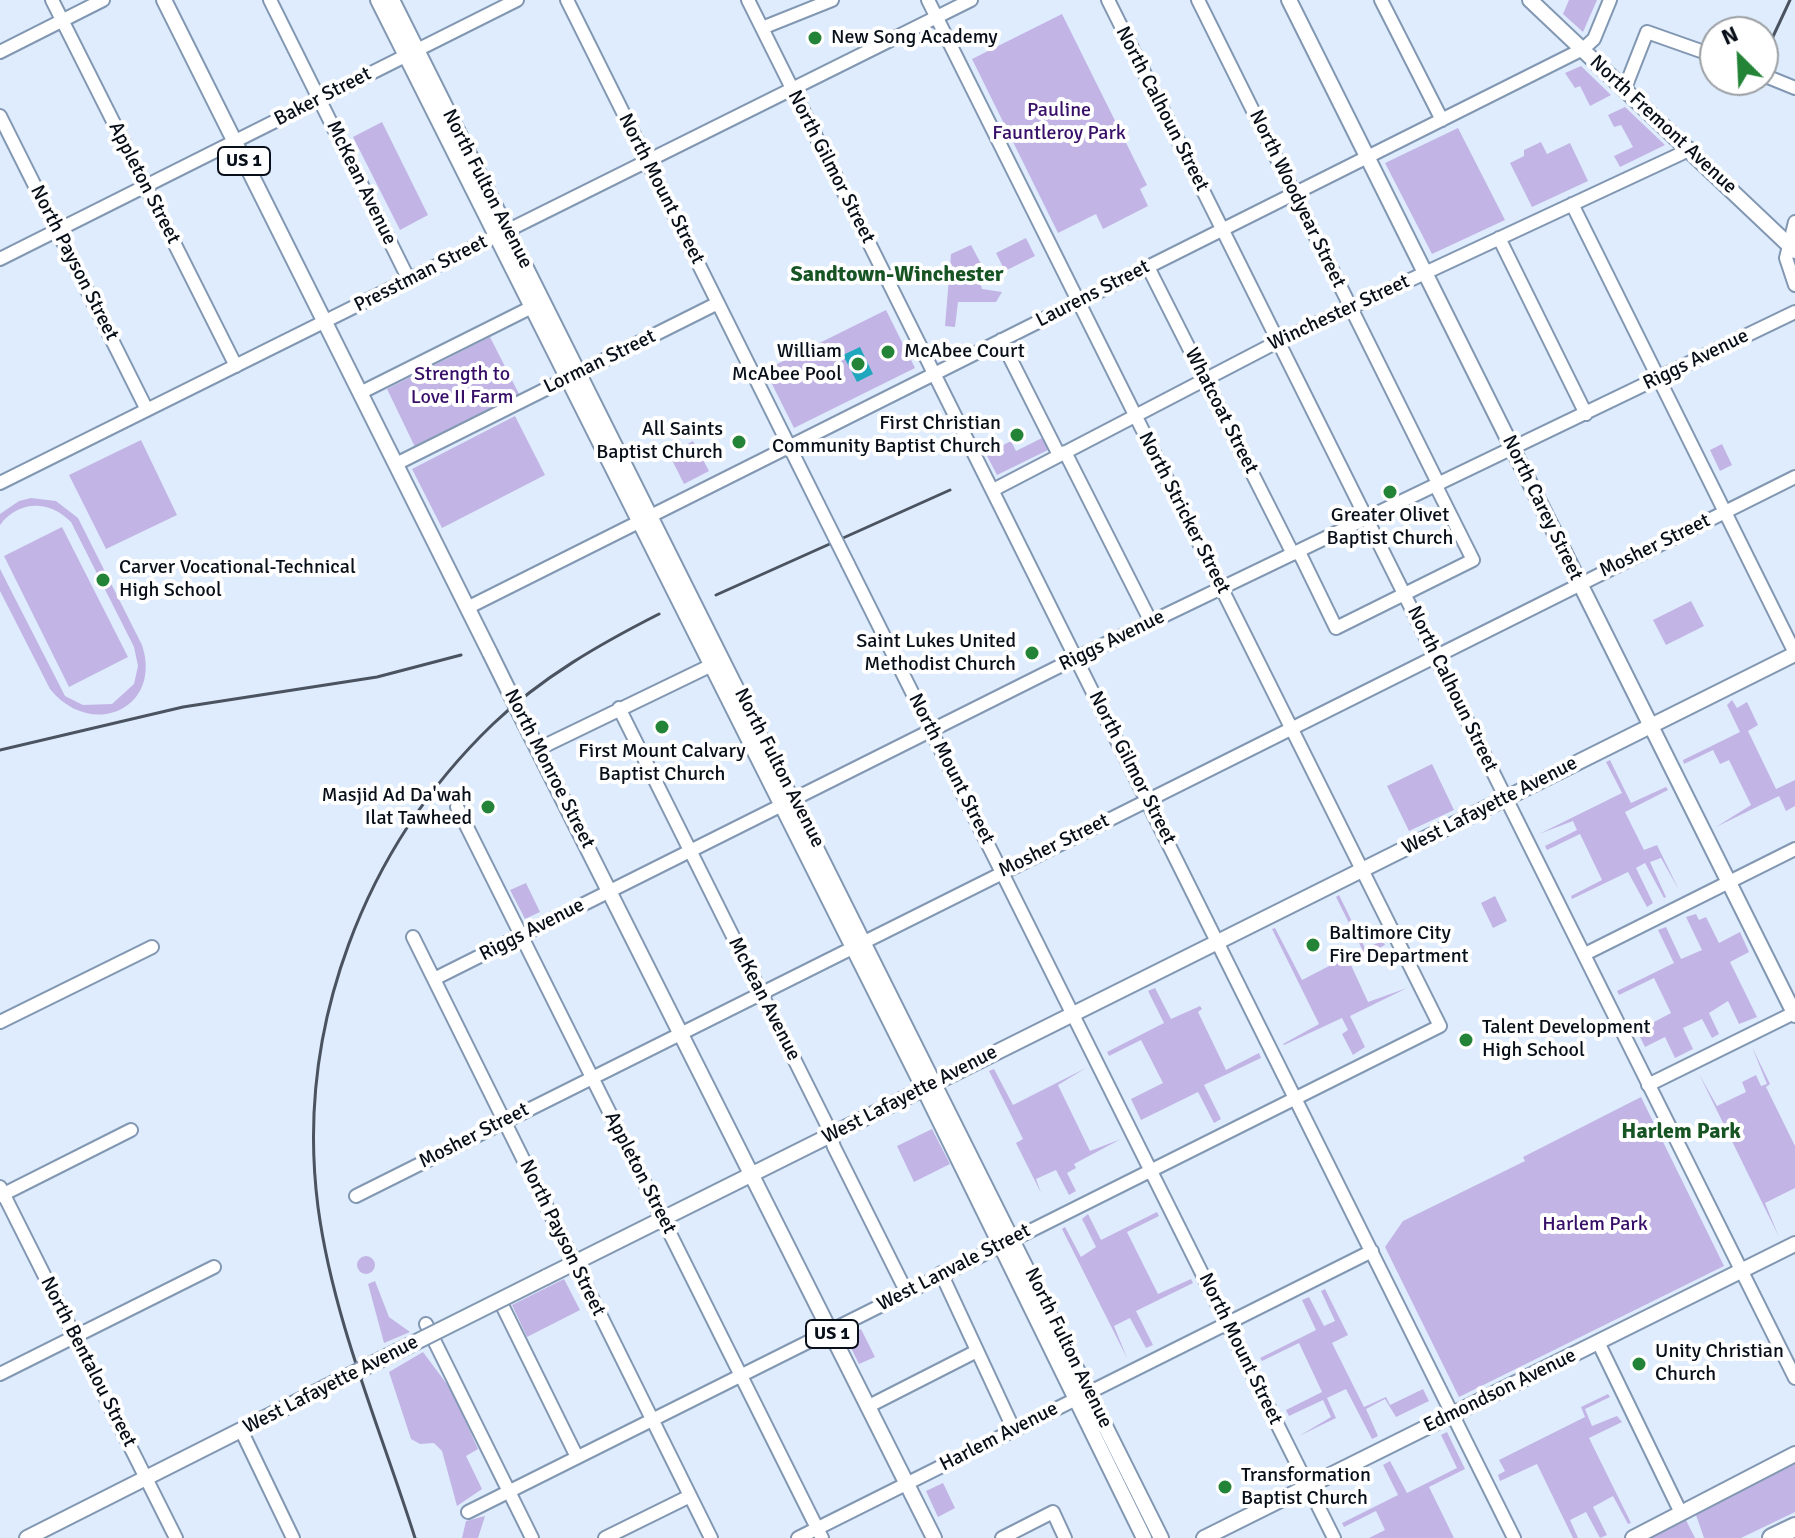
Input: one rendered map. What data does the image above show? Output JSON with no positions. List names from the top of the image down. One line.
{"streets":{"main road":["North Fremont Avenue","US 1","North Fulton Avenue","North Carey Street","North Monroe Street","West Lafayette Avenue","Edmondson Avenue"],"street":["Baker Street","North Calhoun Street","North Gilmor Street","Appleton Street","McKean Avenue","North Mount Street","North Woodyear Street","North Payson Street","Presstman Street","Laurens Street","Winchester Street","Riggs Avenue","Lorman Street","Whatcoat Street","North Stricker Street","Mosher Street","West Lanvale Street","North Bentalou Street","Harlem Avenue"]},"crossings":[["Baker Street","Appleton Street"],["Baker Street","McKean Avenue"],["Baker Street","North Fulton Avenue"],["Baker Street","North Payson Street"],["Baker Street","North Monroe Street"],["North Calhoun Street","North Woodyear Street"],["North Calhoun Street","Laurens Street"],["North Calhoun Street","Winchester Street"],["North Calhoun Street","Riggs Avenue"],["North Calhoun Street","Whatcoat Street"],["North Calhoun Street","Mosher Street"],["North Calhoun Street","West Lafayette Avenue"],["North Calhoun Street","Edmondson Avenue"],["North Fremont Avenue","Laurens Street"],["North Fremont Avenue","Winchester Street"],["North Gilmor Street","Presstman Street"],["North Gilmor Street","Laurens Street"],["North Gilmor Street","Winchester Street"],["North Gilmor Street","Riggs Avenue"],["North Gilmor Street","Mosher Street"],["North Gilmor Street","West Lafayette Avenue"],["North Gilmor Street","West Lanvale Street"],["North Gilmor Street","Edmondson Avenue"],["North Gilmor Street","Harlem Avenue"],["Appleton Street","Presstman Street"],["Appleton Street","Riggs Avenue"],["Appleton Street","Mosher Street"],["Appleton Street","West Lafayette Avenue"],["Appleton Street","West Lanvale Street"],["Appleton Street","Harlem Avenue"],["McKean Avenue","Presstman Street"],["McKean Avenue","Riggs Avenue"],["McKean Avenue","Mosher Street"],["McKean Avenue","West Lafayette Avenue"],["McKean Avenue","West Lanvale Street"],["North Fulton Avenue","Presstman Street"],["North Fulton Avenue","Laurens Street"],["North Fulton Avenue","Riggs Avenue"],["North Fulton Avenue","Lorman Street"],["North Fulton Avenue","Mosher Street"],["North Fulton Avenue","West Lafayette Avenue"],["North Fulton Avenue","West Lanvale Street"],["North Fulton Avenue","Harlem Avenue"],["North Mount Street","Presstman Street"],["North Mount Street","Laurens Street"],["North Mount Street","Riggs Avenue"],["North Mount Street","Lorman Street"],["North Mount Street","Mosher Street"],["North Mount Street","West Lafayette Avenue"],["North Mount Street","West Lanvale Street"],["North Mount Street","Edmondson Avenue"],["North Mount Street","Harlem Avenue"],["North Woodyear Street","Laurens Street"],["North Woodyear Street","Winchester Street"],["North Woodyear Street","Riggs Avenue"],["North Woodyear Street","Whatcoat Street"],["North Payson Street","Presstman Street"],["North Payson Street","Riggs Avenue"],["North Payson Street","Mosher Street"],["North Payson Street","West Lafayette Avenue"],["North Payson Street","West Lanvale Street"],["Presstman Street","North Stricker Street"],["Presstman Street","North Monroe Street"],["Laurens Street","Whatcoat Street"],["Laurens Street","North Carey Street"],["Laurens Street","North Stricker Street"],["Laurens Street","North Monroe Street"],["Winchester Street","Whatcoat Street"],["Winchester Street","North Carey Street"],["Winchester Street","North Stricker Street"],["Riggs Avenue","Whatcoat Street"],["Riggs Avenue","North Carey Street"],["Riggs Avenue","North Stricker Street"],["Riggs Avenue","North Monroe Street"],["Lorman Street","North Monroe Street"],["North Carey Street","Mosher Street"],["North Carey Street","West Lafayette Avenue"],["North Stricker Street","Mosher Street"],["North Stricker Street","West Lafayette Avenue"],["North Stricker Street","West Lanvale Street"],["Mosher Street","North Monroe Street"],["North Monroe Street","West Lafayette Avenue"],["North Monroe Street","West Lanvale Street"],["North Monroe Street","Harlem Avenue"],["West Lafayette Avenue","West Lanvale Street"],["West Lafayette Avenue","North Bentalou Street"]],"districts":["Sandtown-Winchester","Harlem Park"],"parks":["Pauline Fauntleroy Park","Strength to Love II Farm","Harlem Park"],"places":["New Song Academy","McAbee Court","William McAbee Pool","First Christian Community Baptist Church","All Saints Baptist Church","Greater Olivet Baptist Church","Carver Vocational-Technical High School","Saint Lukes United Methodist Church","First Mount Calvary Baptist Church","Masjid Ad Da'wah Ilat Tawheed","Baltimore City Fire Department","Talent Development High School","Unity Christian Church","Transformation Baptist Church"],"north":"top left"}
